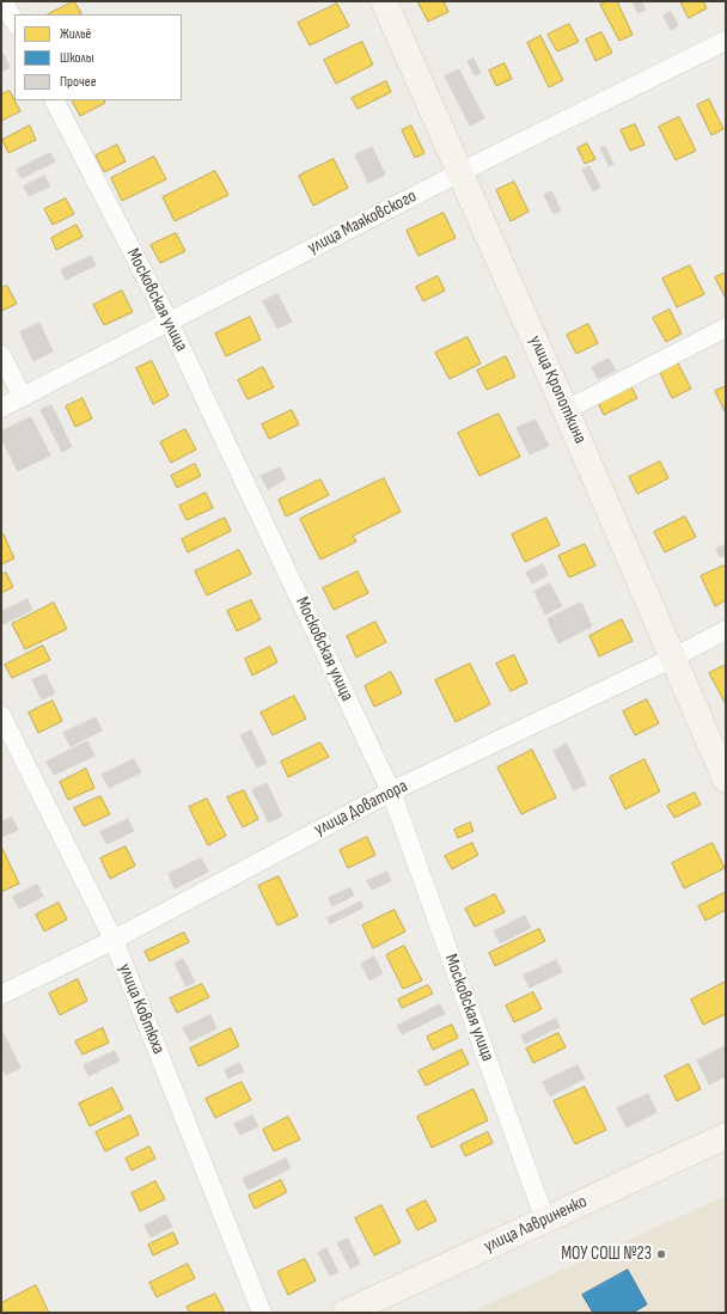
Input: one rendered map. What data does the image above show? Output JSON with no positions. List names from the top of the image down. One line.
{"streets":{"main road":["улица Кропоткина","улица Лавриненко"],"street":["улица Маяковского","Московская улица","улица Доватора","улица Ковтюха"]},"crossings":[["улица Маяковского","Московская улица"],["улица Маяковского","улица Кропоткина"],["Московская улица","улица Доватора"],["Московская улица","улица Лавриненко"],["улица Кропоткина","улица Доватора"],["улица Доватора","улица Ковтюха"]],"places":["МОУ СОШ №23"],"legend":["Жильё","Школы","Прочее"]}
